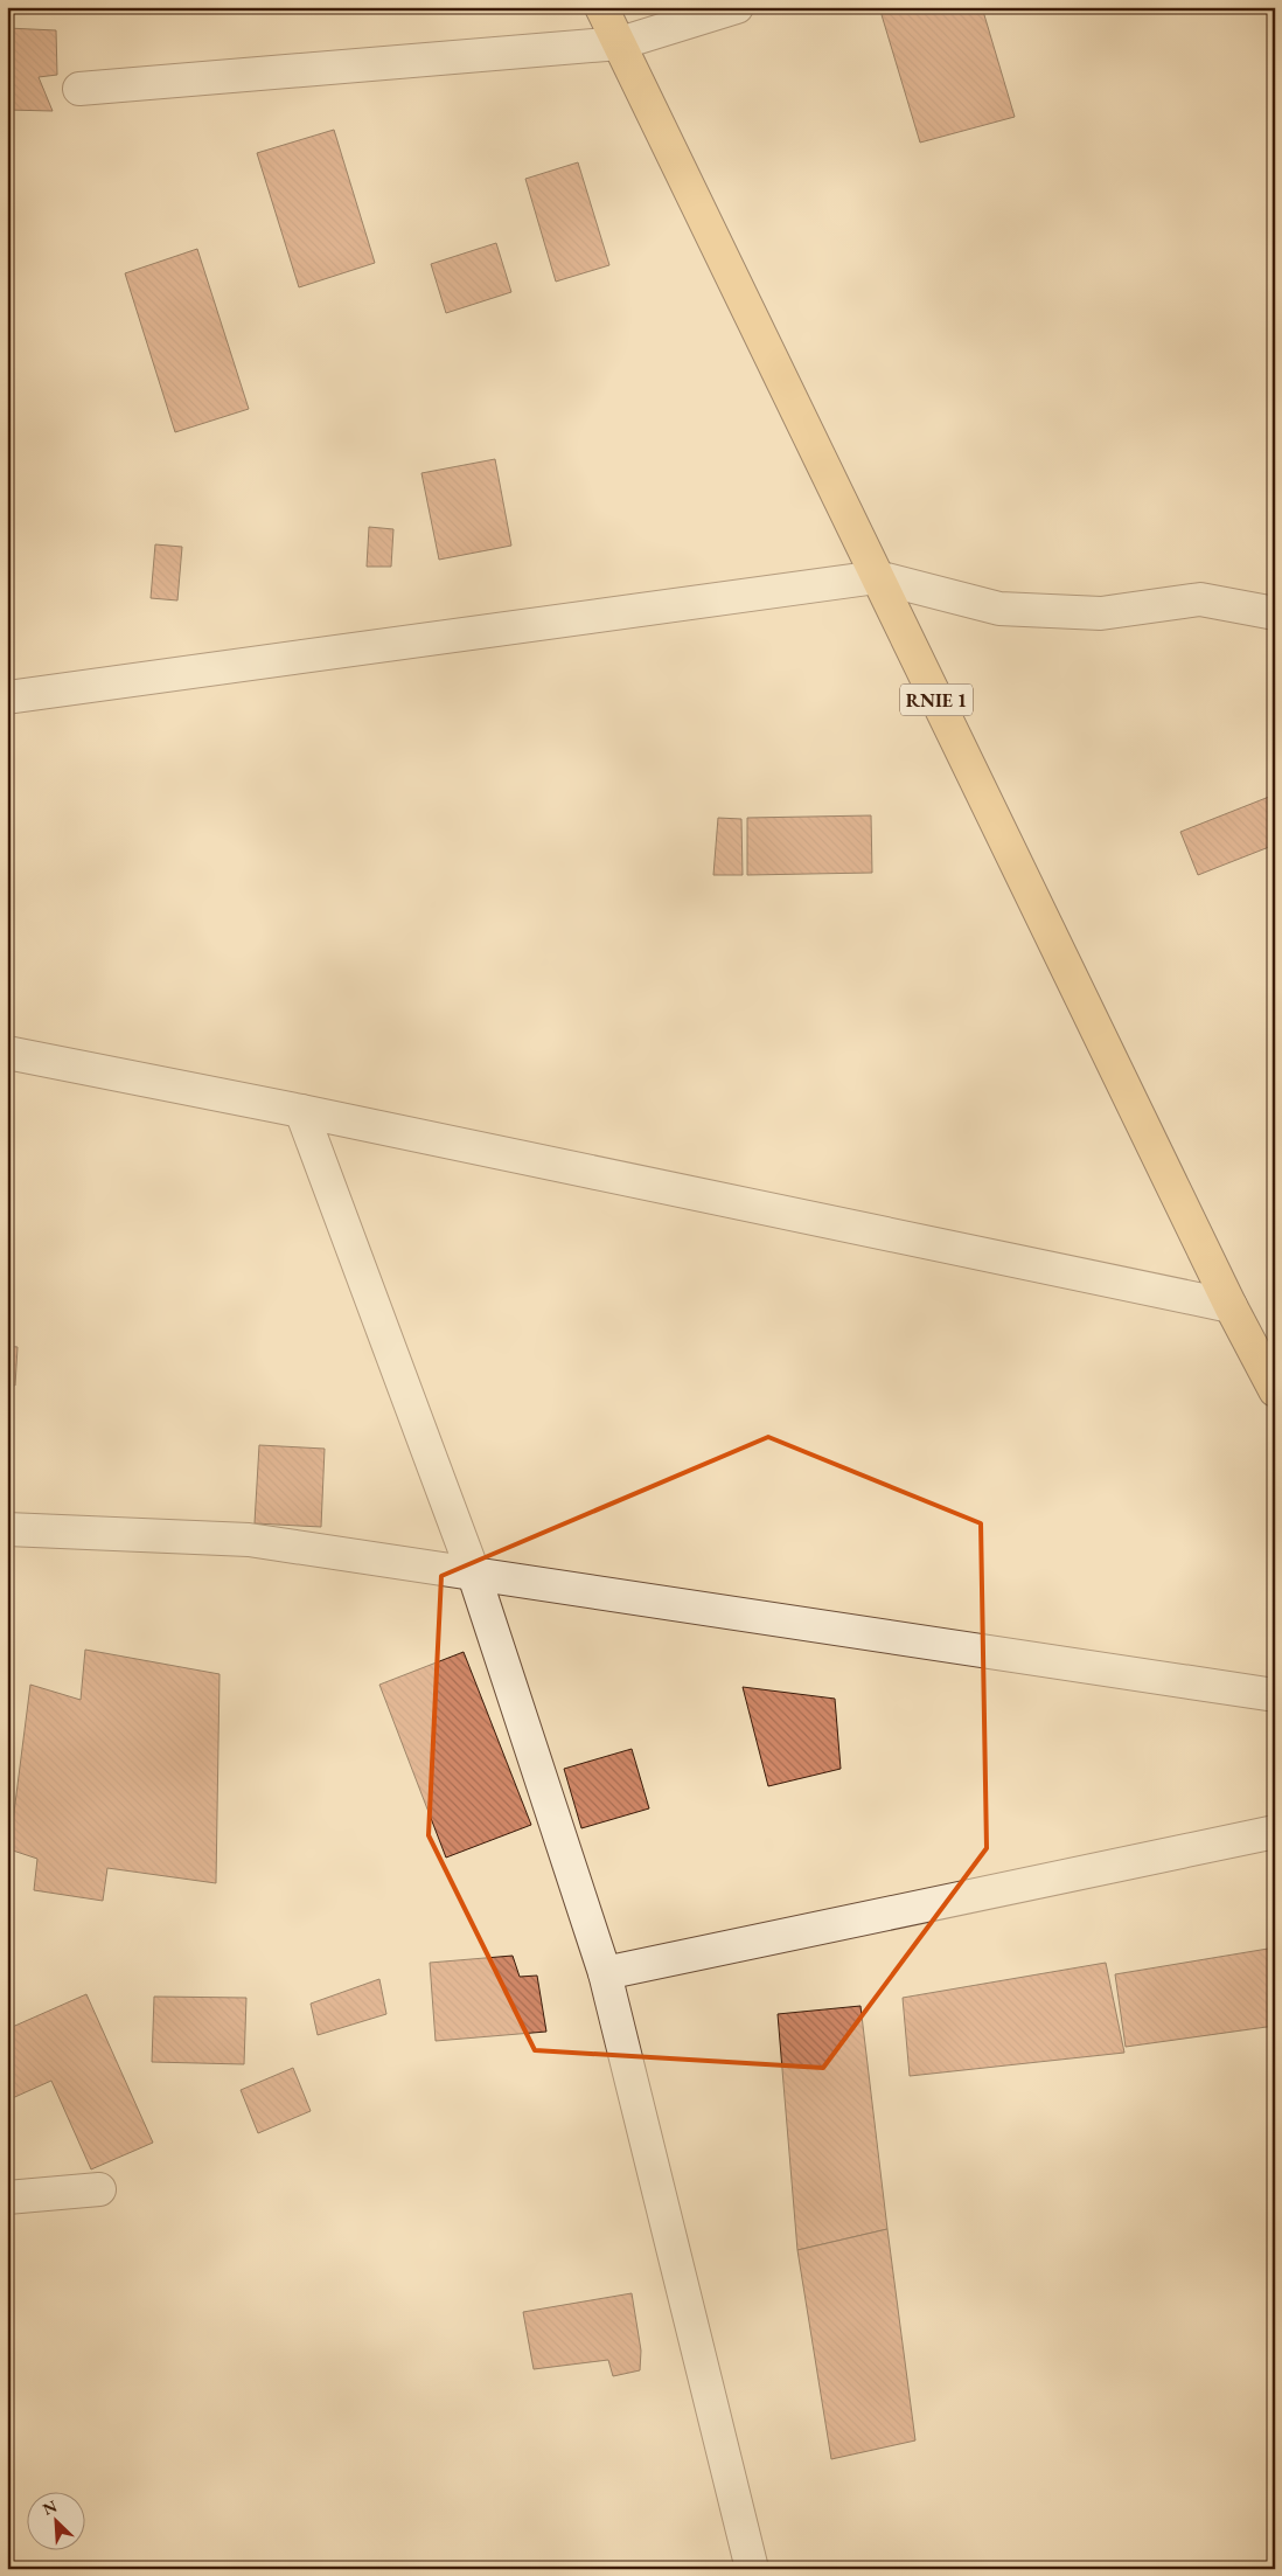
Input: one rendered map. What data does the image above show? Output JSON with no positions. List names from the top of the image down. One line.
{"streets":{"highway":["RNIE 1"]},"north":"top left"}
